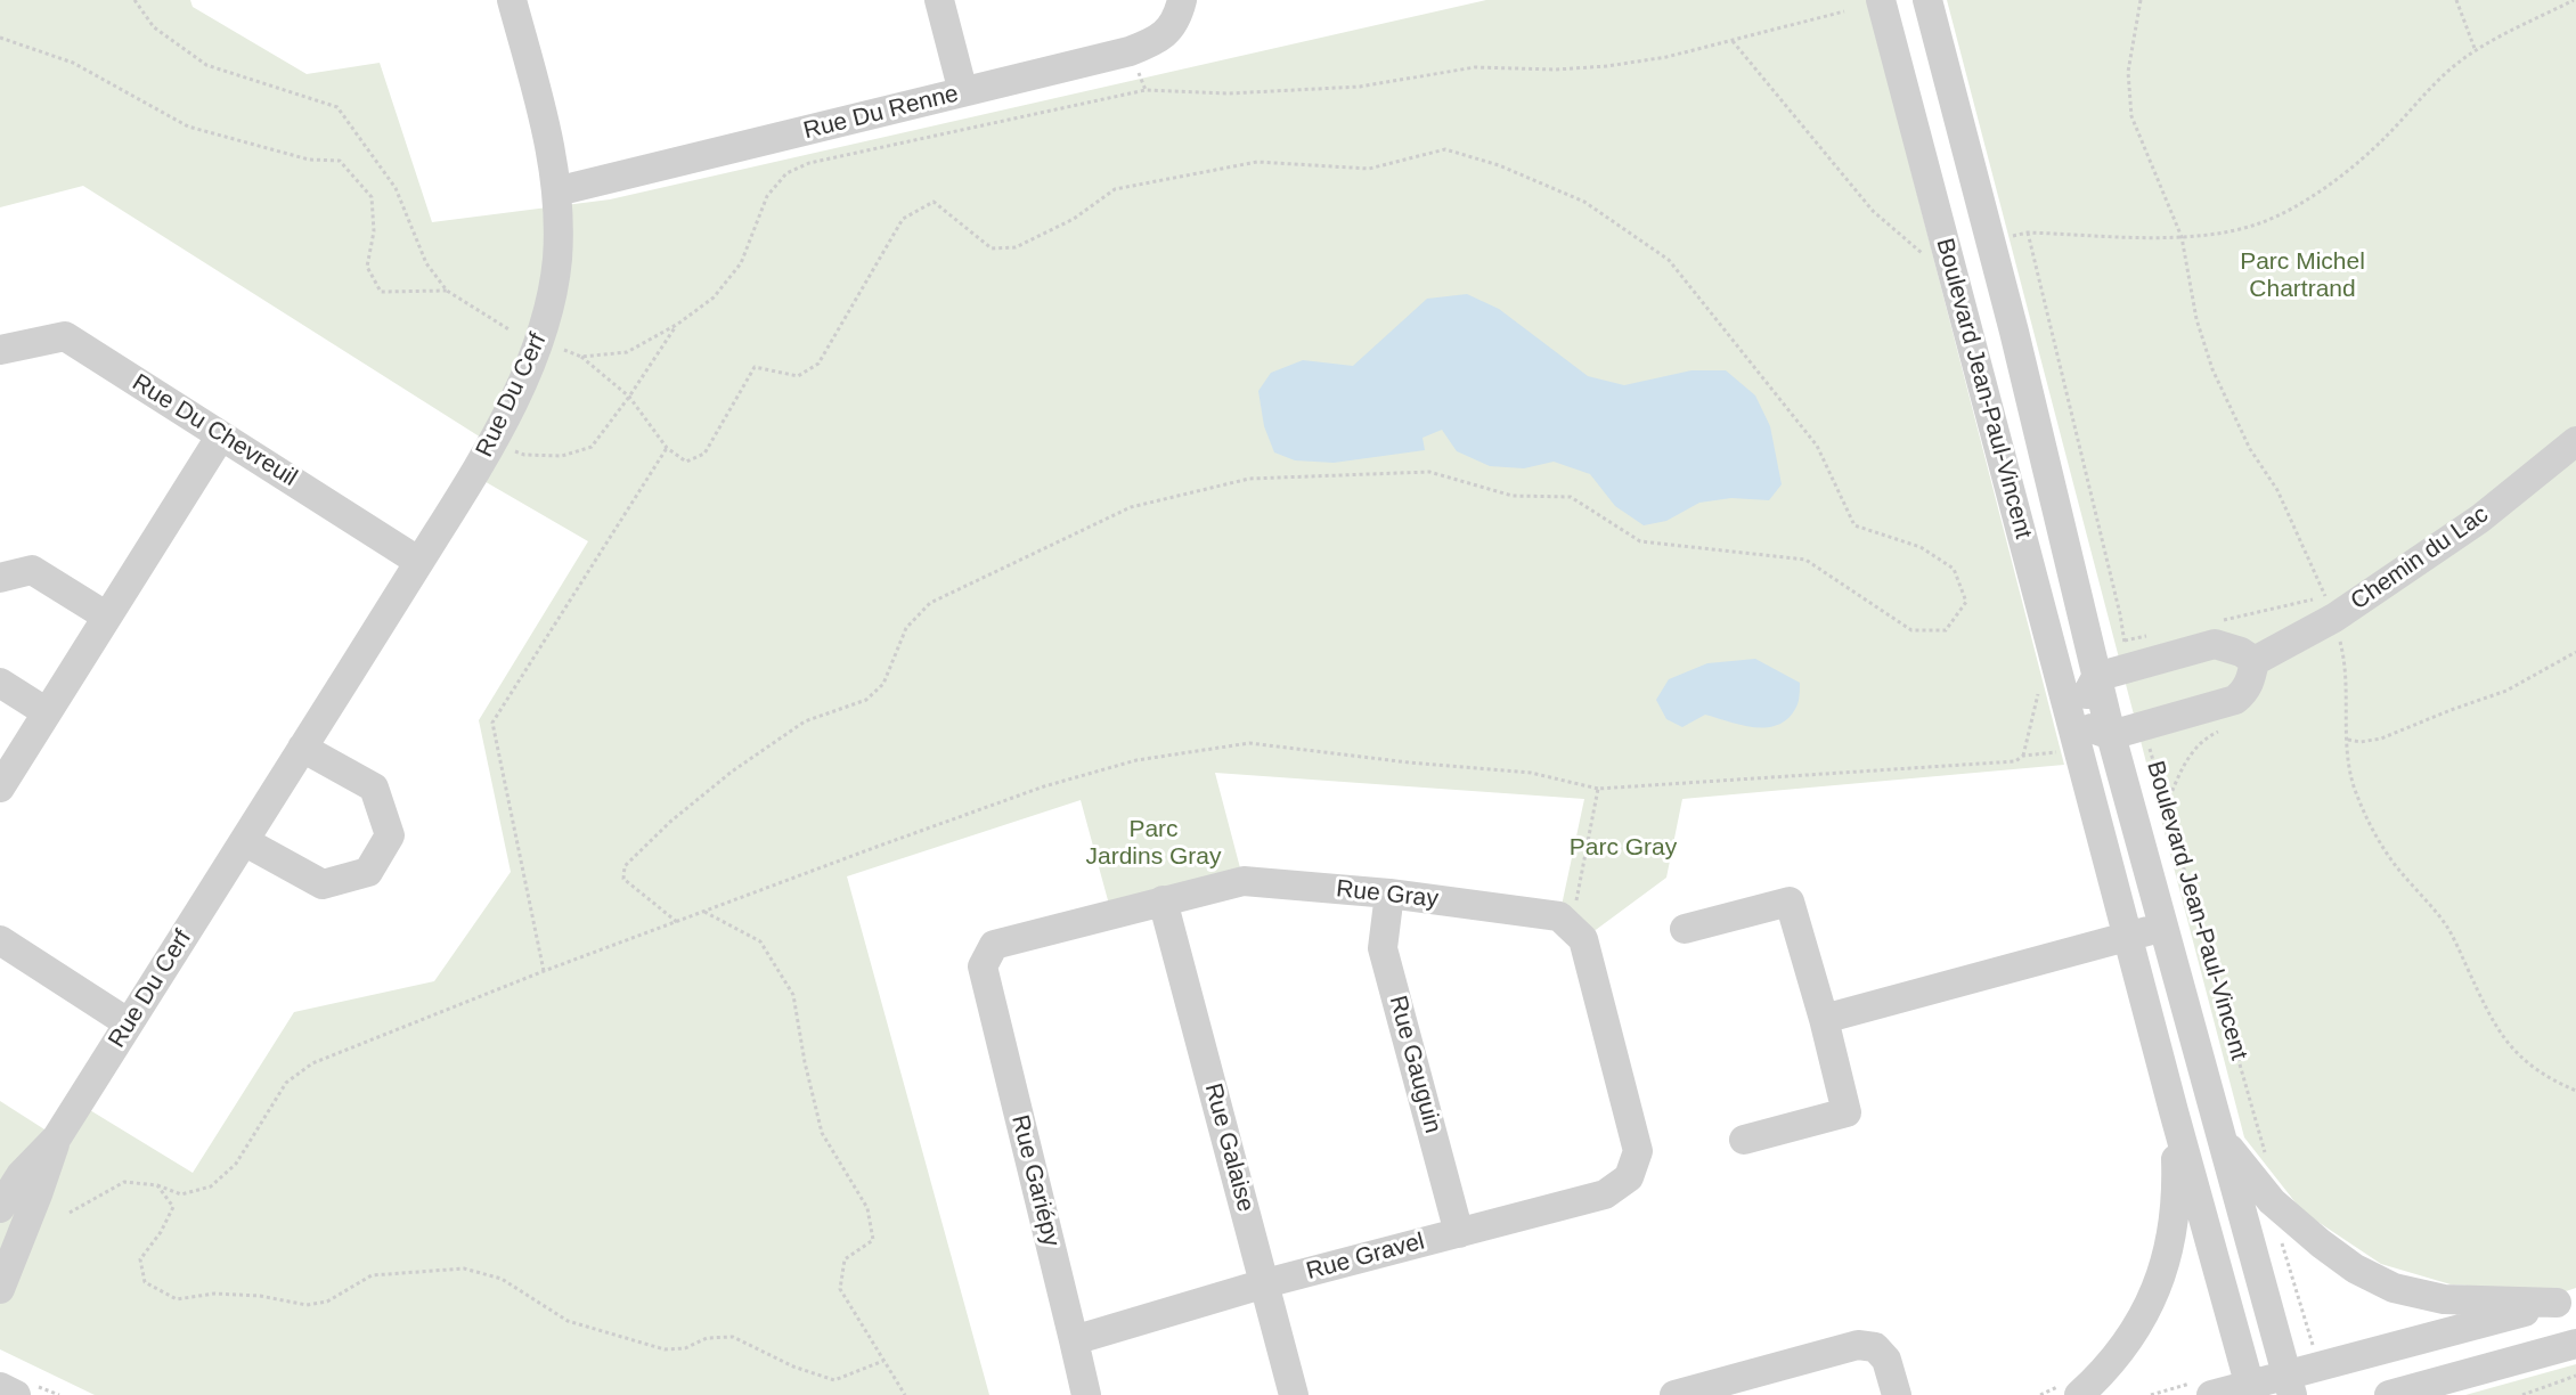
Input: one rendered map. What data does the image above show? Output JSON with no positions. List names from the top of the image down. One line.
{"streets":{"street":["Rue Du Renne","Boulevard Jean-Paul-Vincent","Rue Du Cerf","Rue Du Chevreuil","Chemin du Lac","Rue Gray","Rue Gauguin","Rue Galaise","Rue Gariépy","Rue Gravel"]},"crossings":[["Rue Du Renne","Rue Du Cerf"],["Rue Du Cerf","Rue Du Chevreuil"],["Rue Gray","Rue Gauguin"],["Rue Gray","Rue Galaise"],["Rue Gray","Rue Gariépy"],["Rue Gray","Rue Gravel"],["Rue Gauguin","Rue Gravel"],["Rue Galaise","Rue Gravel"],["Rue Gariépy","Rue Gravel"]],"parks":["Parc Michel Chartrand","Parc Jardins Gray","Parc Gray"]}
